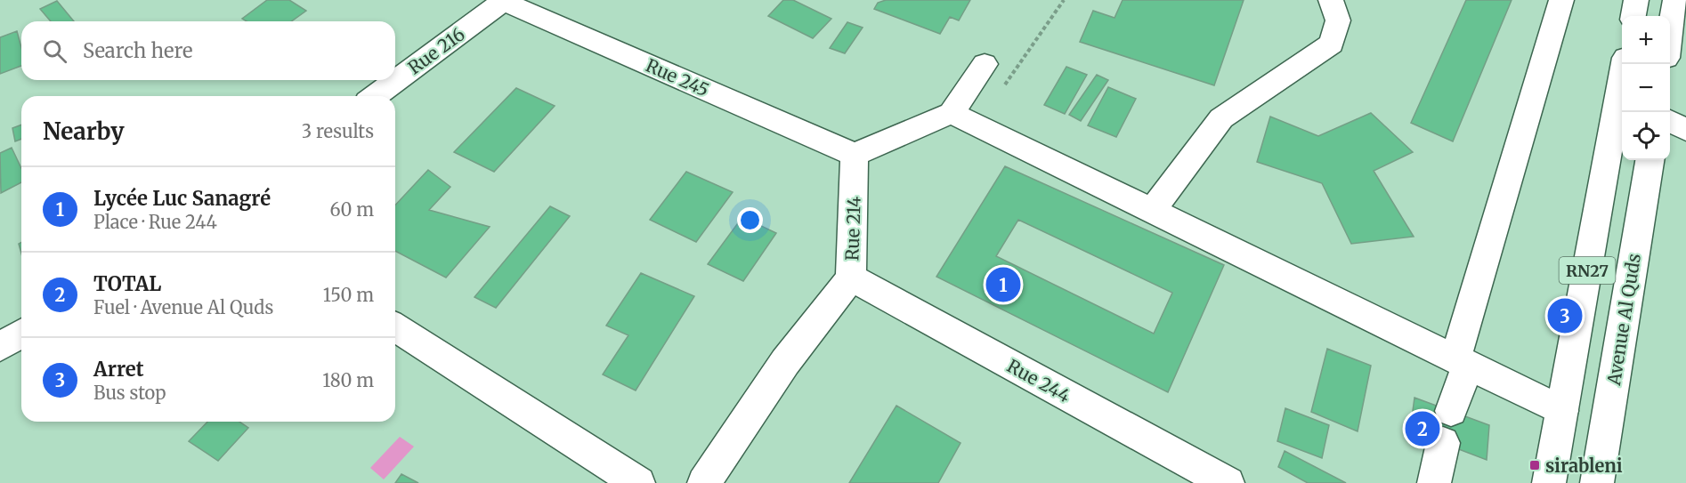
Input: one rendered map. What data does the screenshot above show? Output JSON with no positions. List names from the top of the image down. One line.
{"streets":{"street":["Rue 216","Rue 245","Rue 214","RN27","Avenue Al Quds","Rue 244"]},"crossings":[["Rue 216","Rue 245"],["Rue 245","Rue 214"],["Rue 214","Rue 244"]],"places":{"transit":["sirableni"]},"page":{"map_buttons":["+","−"],"search":"Search here","heading":["Nearby","3 results"],"list":[{"mark":"1","name":"Lycée Luc Sanagré","note":"Place · Rue 244","value":"60 m"},{"mark":"2","name":"TOTAL","note":"Fuel · Avenue Al Quds","value":"150 m"},{"mark":"3","name":"Arret","note":"Bus stop","value":"180 m"}],"pins":["1","3","2"]}}
